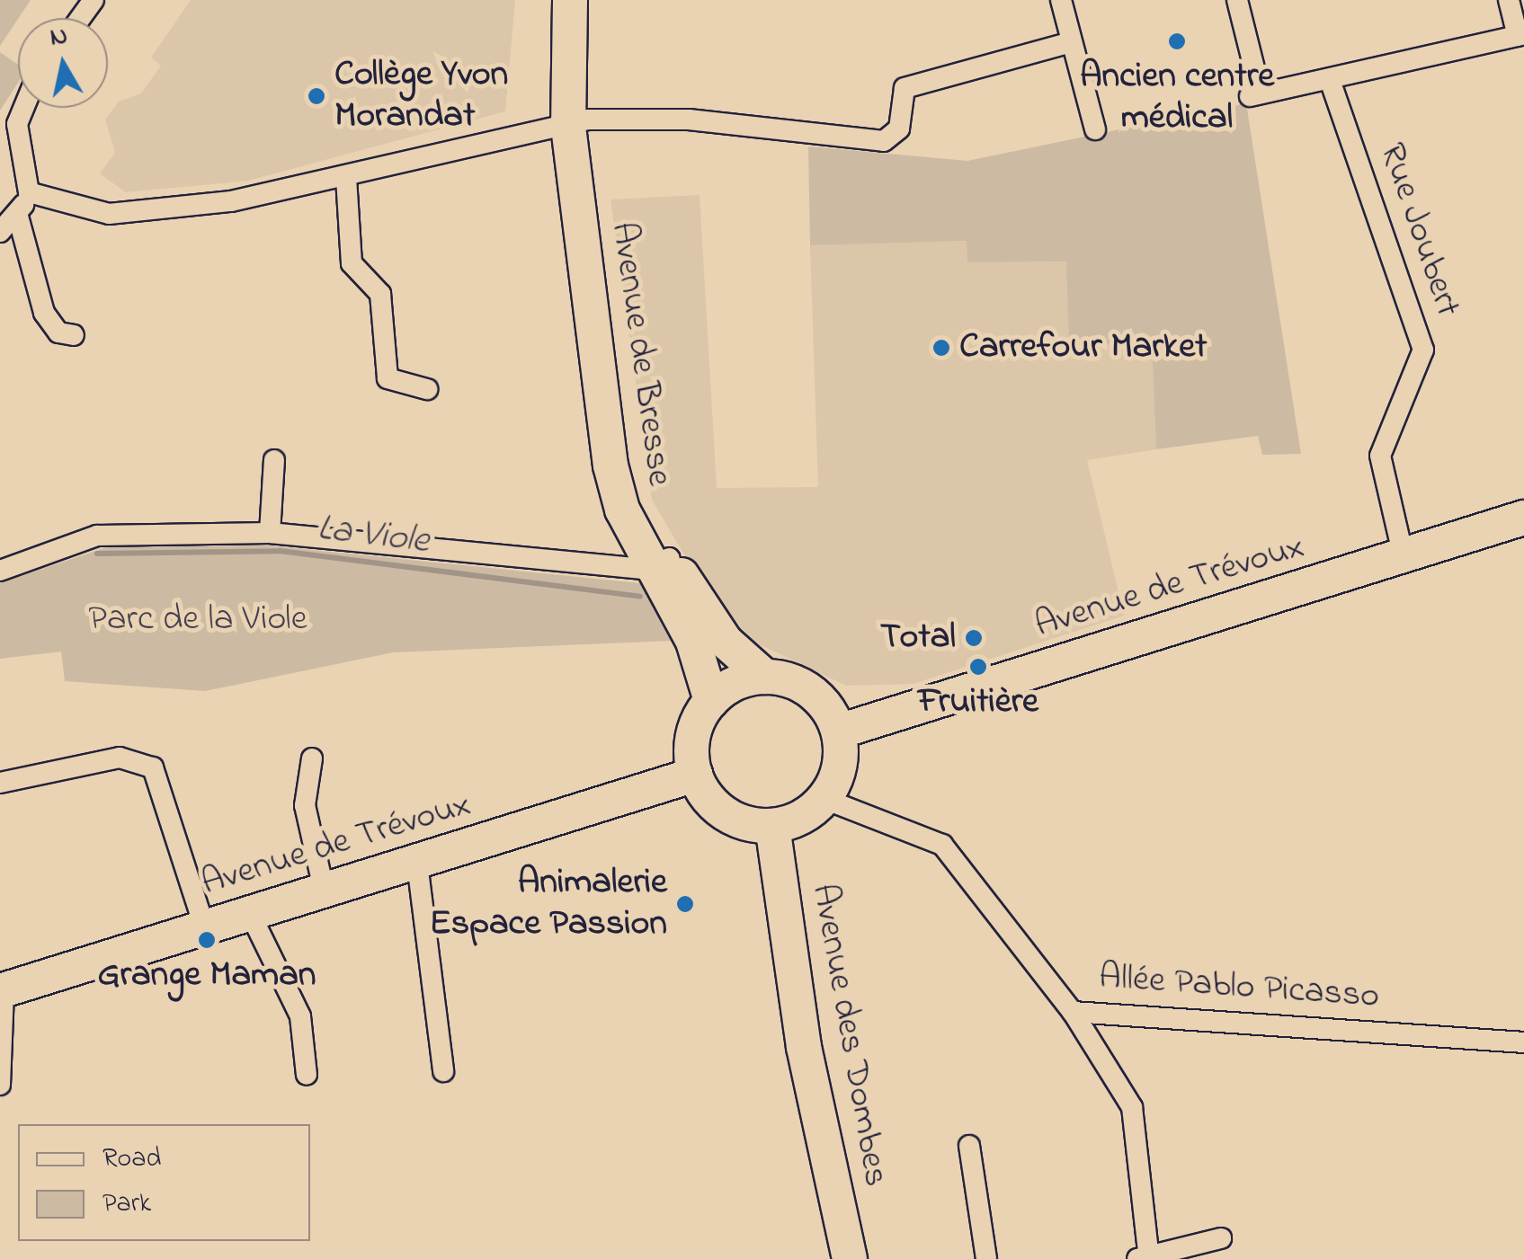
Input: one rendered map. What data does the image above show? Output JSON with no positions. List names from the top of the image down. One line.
{"streets":{"main road":["Avenue de Bresse","Avenue de Trévoux","Avenue des Dombes"],"street":["Rue Joubert","Allée Pablo Picasso"]},"crossings":[["Rue Joubert","Avenue de Trévoux"],["Avenue de Bresse","Avenue de Trévoux"],["Avenue de Bresse","Allée Pablo Picasso"],["Avenue de Bresse","Avenue des Dombes"],["Avenue de Trévoux","Allée Pablo Picasso"],["Avenue de Trévoux","Avenue des Dombes"],["Allée Pablo Picasso","Avenue des Dombes"]],"water":["La Viole"],"parks":["Parc de la Viole"],"places":["Ancien centre médical","Collège Yvon Morandat","Carrefour Market","Total","Fruitière","Animalerie Espace Passion","Grange Maman"],"legend":["Road","Park"],"north":"top"}
